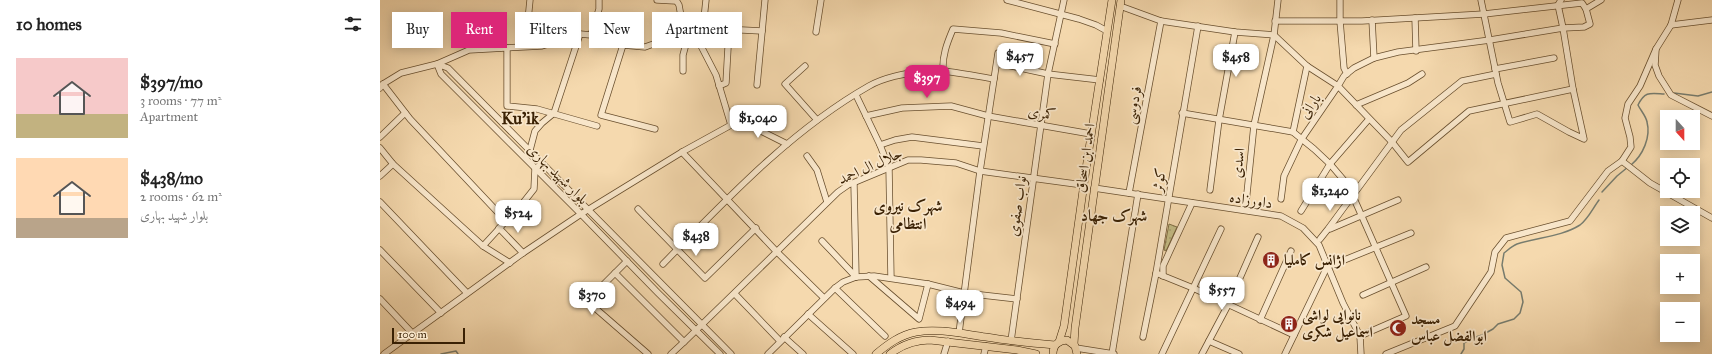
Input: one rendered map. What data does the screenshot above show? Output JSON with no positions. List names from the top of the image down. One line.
{"streets":{"main road":["احمد ابن اسحاق"],"street":["فردوسی","بارانی","کمری","اسدی","جلال ال احمد","بلوار شهید بهاری","کوثر","داورزاده","نواب صفوی"]},"crossings":[["فردوسی","داورزاده"],["کمری","احمد ابن اسحاق"],["کمری","نواب صفوی"],["احمد ابن اسحاق","جلال ال احمد"],["احمد ابن اسحاق","داورزاده"],["جلال ال احمد","بلوار شهید بهاری"],["جلال ال احمد","نواب صفوی"],["کوثر","داورزاده"]],"districts":["Ku'ik","شهرک نیروی انتظامی","شهرک جهاد"],"places":{"building":["اژانس کاملیا","نانوایی لواشی اسماعیل شکری"],"mosque":["مسجد ابوالفضل عباس"]},"scale_bar":"100 m","north":"bottom","page":{"heading":"10 homes","chip":["Buy","Rent","Filters","New","Apartment"],"price":["$457","$458","$397","$1,040","$1,240","$524","$438","$557","$370","$494"],"list":[{"name":"$397/mo","note":"3 rooms · 77 m² · Apartment"},{"name":"$438/mo","note":"2 rooms · 62 m² · بلوار شهید بهاری"}],"map_buttons":["+","−"],"scale":"100 m"}}
